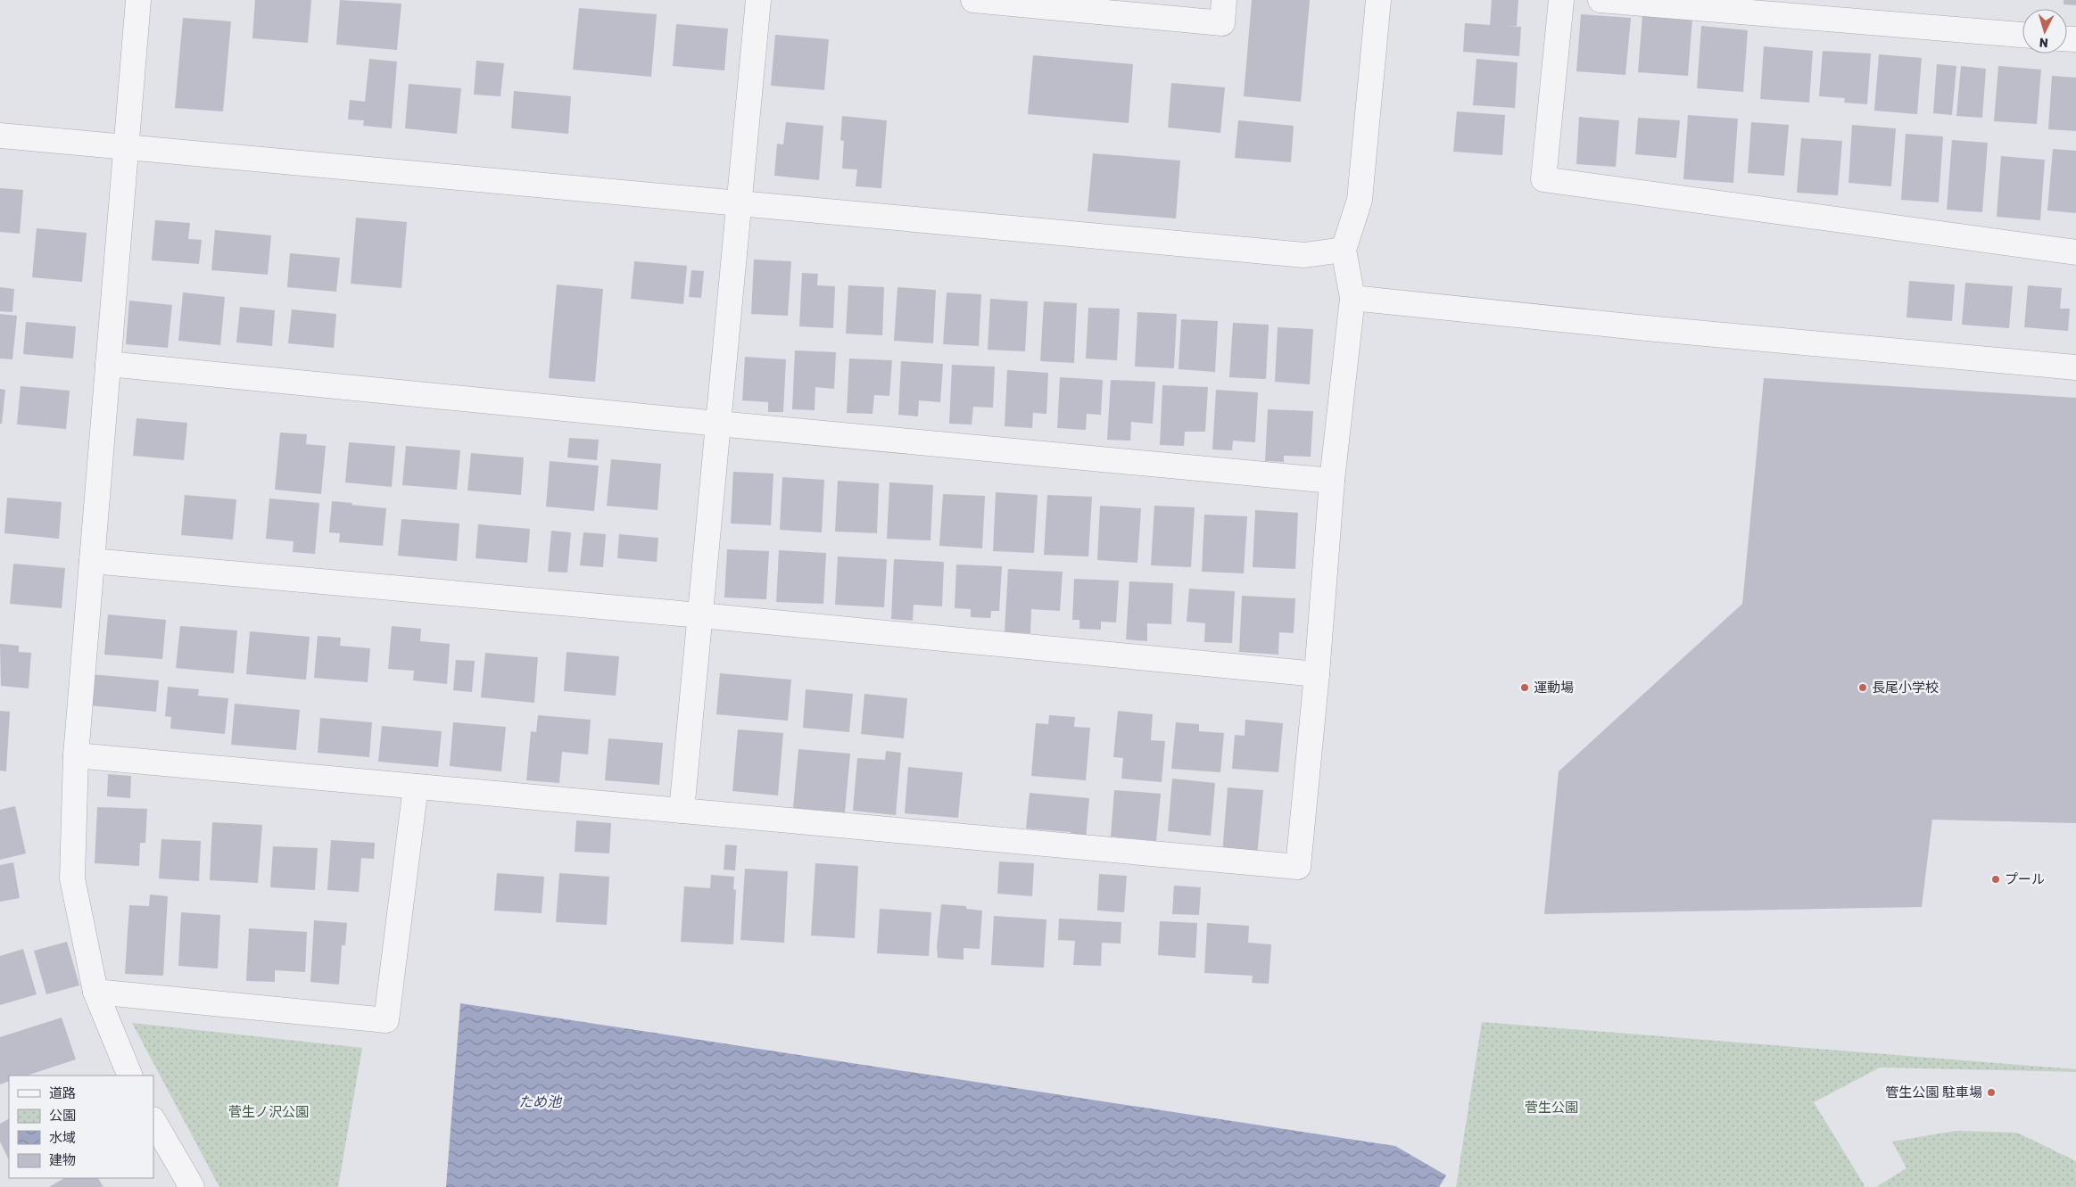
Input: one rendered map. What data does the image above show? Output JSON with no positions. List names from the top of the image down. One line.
{"water":["ため池"],"parks":["菅生公園","菅生ノ沢公園"],"places":["運動場","長尾小学校","プール","管生公園 駐車場"],"legend":["道路","公園","水域","建物"],"north":"bottom"}
